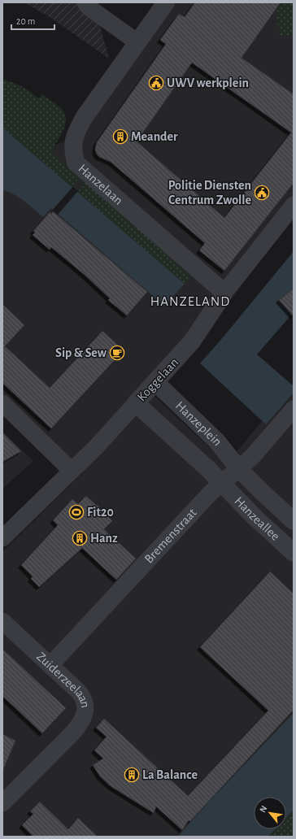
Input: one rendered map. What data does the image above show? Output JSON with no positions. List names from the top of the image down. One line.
{"streets":{"street":["Hanzelaan","Koggelaan","Hanzeplein","Hanzeallee","Bremenstraat","Zuiderzeelaan"]},"crossings":[["Hanzelaan","Koggelaan"],["Koggelaan","Hanzeplein"],["Hanzeplein","Hanzeallee"],["Hanzeplein","Bremenstraat"],["Hanzeallee","Bremenstraat"],["Bremenstraat","Zuiderzeelaan"]],"districts":["HANZELAND"],"places":{"public building":["UWV werkplein","Politie Diensten Centrum Zwolle"],"building":["Meander","Hanz","La Balance"],"cafe":["Sip & Sew"],"sports":["Fit20"]},"scale_bar":"20 m","north":"top left"}
